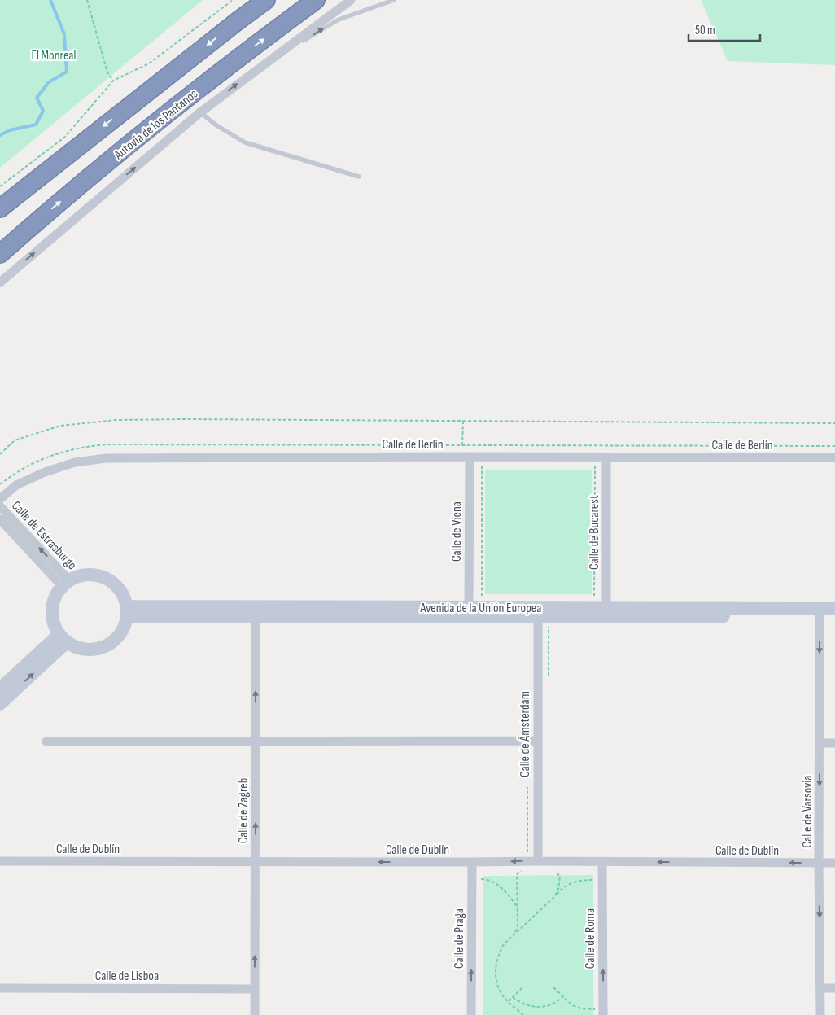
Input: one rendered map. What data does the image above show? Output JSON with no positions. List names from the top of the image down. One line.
{"streets":{"highway":["Autovía de los Pantanos"],"street":["Calle de Berlín","Calle de Viena","Calle de Bucarest","Calle de Estrasburgo","Avenida de la Unión Europea","Calle de Ámsterdam","Calle de Zagreb","Calle de Varsovia","Calle de Dublín","Calle de Praga","Calle de Roma","Calle de Lisboa"]},"crossings":[["Calle de Berlín","Calle de Viena"],["Calle de Berlín","Calle de Bucarest"],["Calle de Viena","Avenida de la Unión Europea"],["Calle de Bucarest","Avenida de la Unión Europea"],["Calle de Estrasburgo","Avenida de la Unión Europea"],["Avenida de la Unión Europea","Calle de Ámsterdam"],["Avenida de la Unión Europea","Calle de Zagreb"],["Avenida de la Unión Europea","Calle de Varsovia"],["Calle de Ámsterdam","Calle de Dublín"],["Calle de Zagreb","Calle de Dublín"],["Calle de Zagreb","Calle de Lisboa"],["Calle de Varsovia","Calle de Dublín"],["Calle de Dublín","Calle de Praga"],["Calle de Dublín","Calle de Roma"]],"one_way":["Calle de Zagreb","Calle de Varsovia","Calle de Dublín","Calle de Praga","Calle de Roma"],"parks":["El Monreal"],"scale_bar":"50 m"}
